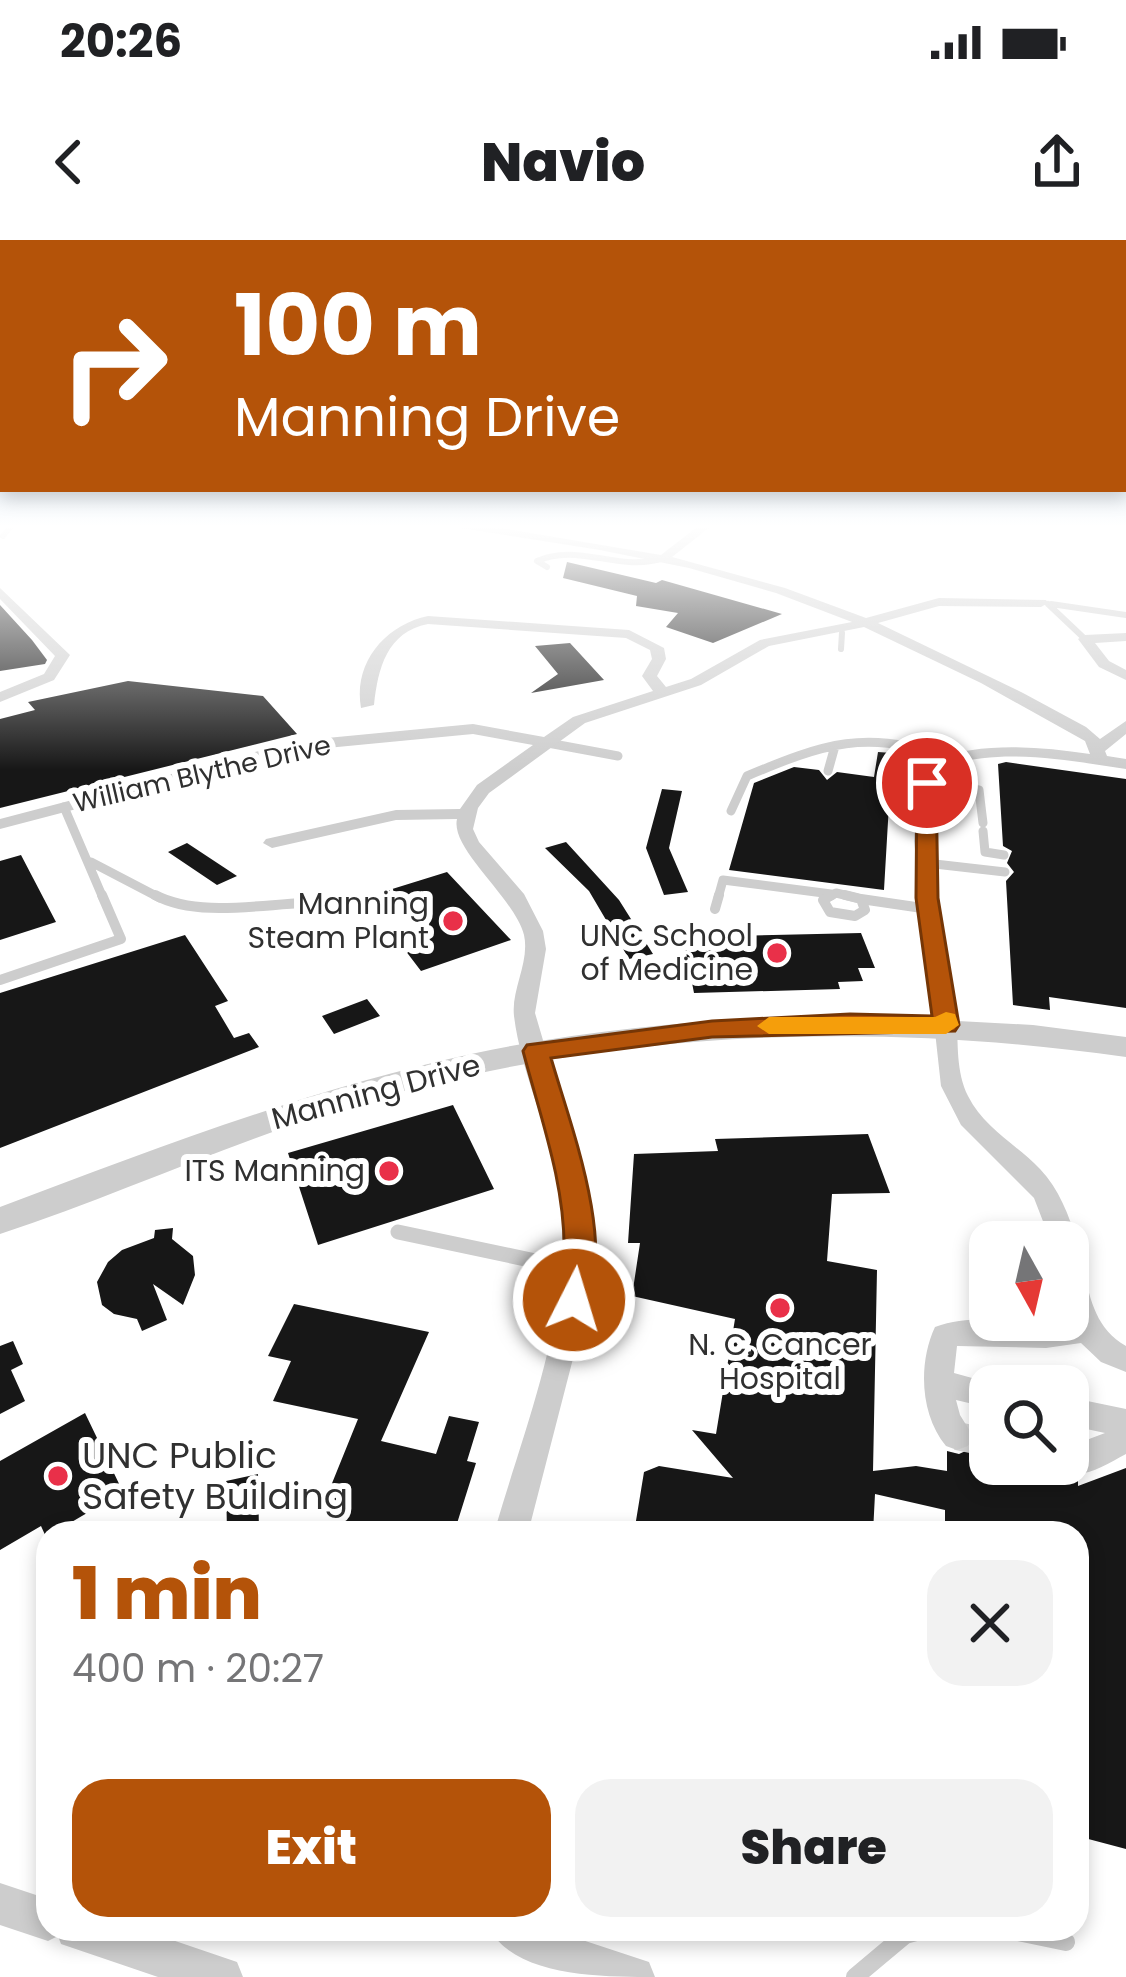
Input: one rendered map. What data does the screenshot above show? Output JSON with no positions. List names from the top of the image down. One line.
{"streets":{"street":["William Blythe Drive","Manning Drive"]},"places":["Manning Steam Plant","UNC School of Medicine","ITS Manning","N. C. Cancer Hospital","UNC Public Safety Building"],"north":"bottom","page":{"status":"20:26","header":"Navio","turn":["100 m","Manning Drive"],"heading":["1 min","400 m · 20:27"],"buttons":["Exit","Share"]}}
